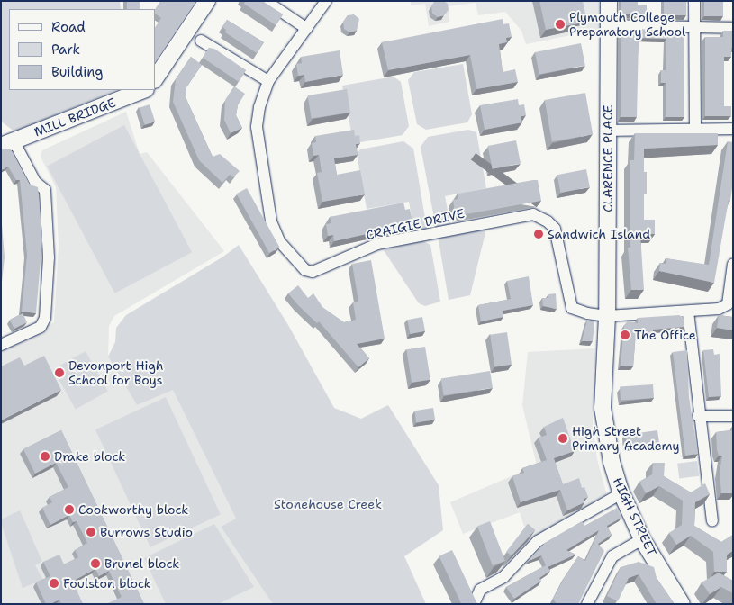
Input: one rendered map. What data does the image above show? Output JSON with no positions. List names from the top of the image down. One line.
{"streets":{"street":["MILL BRIDGE","CLARENCE PLACE","CRAIGIE DRIVE","HIGH STREET"]},"crossings":[["CLARENCE PLACE","CRAIGIE DRIVE"],["CLARENCE PLACE","HIGH STREET"],["CRAIGIE DRIVE","HIGH STREET"]],"parks":["Stonehouse Creek"],"places":["Plymouth College Preparatory School","Sandwich Island","The Office","Devonport High School for Boys","High Street Primary Academy","Drake block","Cookworthy block","Burrows Studio","Brunel block","Foulston block"],"legend":["Road","Park","Building"]}
